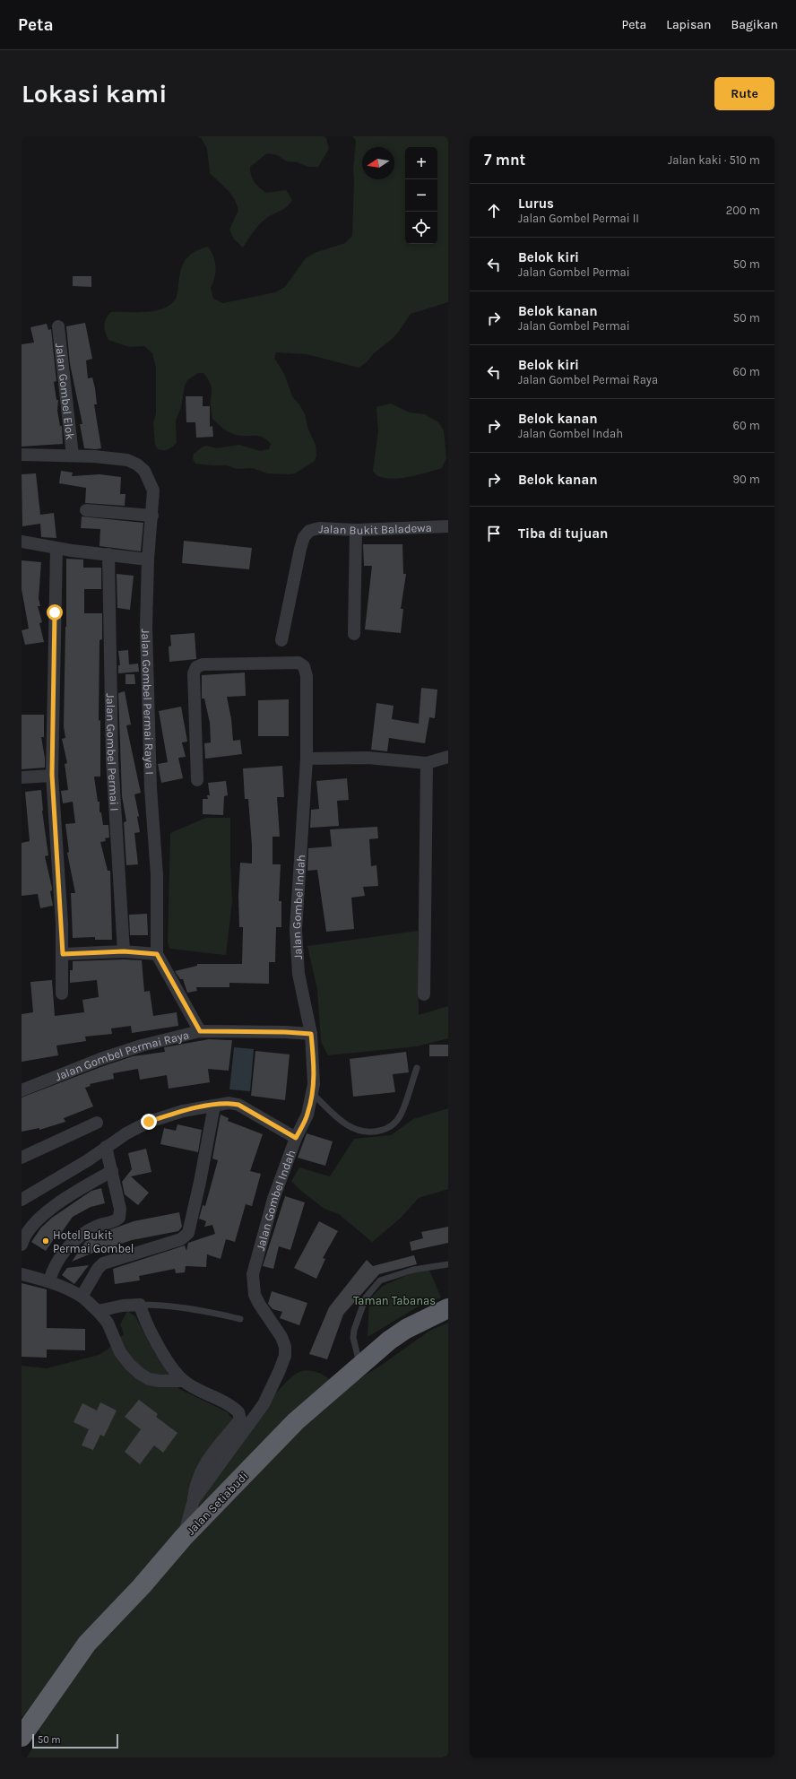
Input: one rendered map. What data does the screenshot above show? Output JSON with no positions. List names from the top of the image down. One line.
{"streets":{"highway":["Jalan Setiabudi"],"street":["Jalan Gombel Elok","Jalan Bukit Baladewa","Jalan Gombel Permai Raya I","Jalan Gombel Permai I","Jalan Gombel Indah","Jalan Gombel Permai Raya"]},"crossings":[["Jalan Gombel Elok","Jalan Gombel Permai Raya I"],["Jalan Gombel Indah","Jalan Gombel Permai Raya"],["Jalan Gombel Indah","Jalan Setiabudi"]],"parks":["Taman Tabanas"],"places":["Hotel Bukit Permai Gombel"],"scale_bar":"50 m","north":"left","page":{"header":"Peta","nav":["Peta","Lapisan","Bagikan"],"buttons":"Rute","title":"Lokasi kami","heading":["7 mnt","Jalan kaki · 510 m"],"map_buttons":["+","−"],"list":[["Lurus","Jalan Gombel Permai II","200 m"],["Belok kiri","Jalan Gombel Permai","50 m"],["Belok kanan","Jalan Gombel Permai","50 m"],["Belok kiri","Jalan Gombel Permai Raya","60 m"],["Belok kanan","Jalan Gombel Indah","60 m"],["Belok kanan","90 m"],"Tiba di tujuan"],"scale":"50 m"}}
